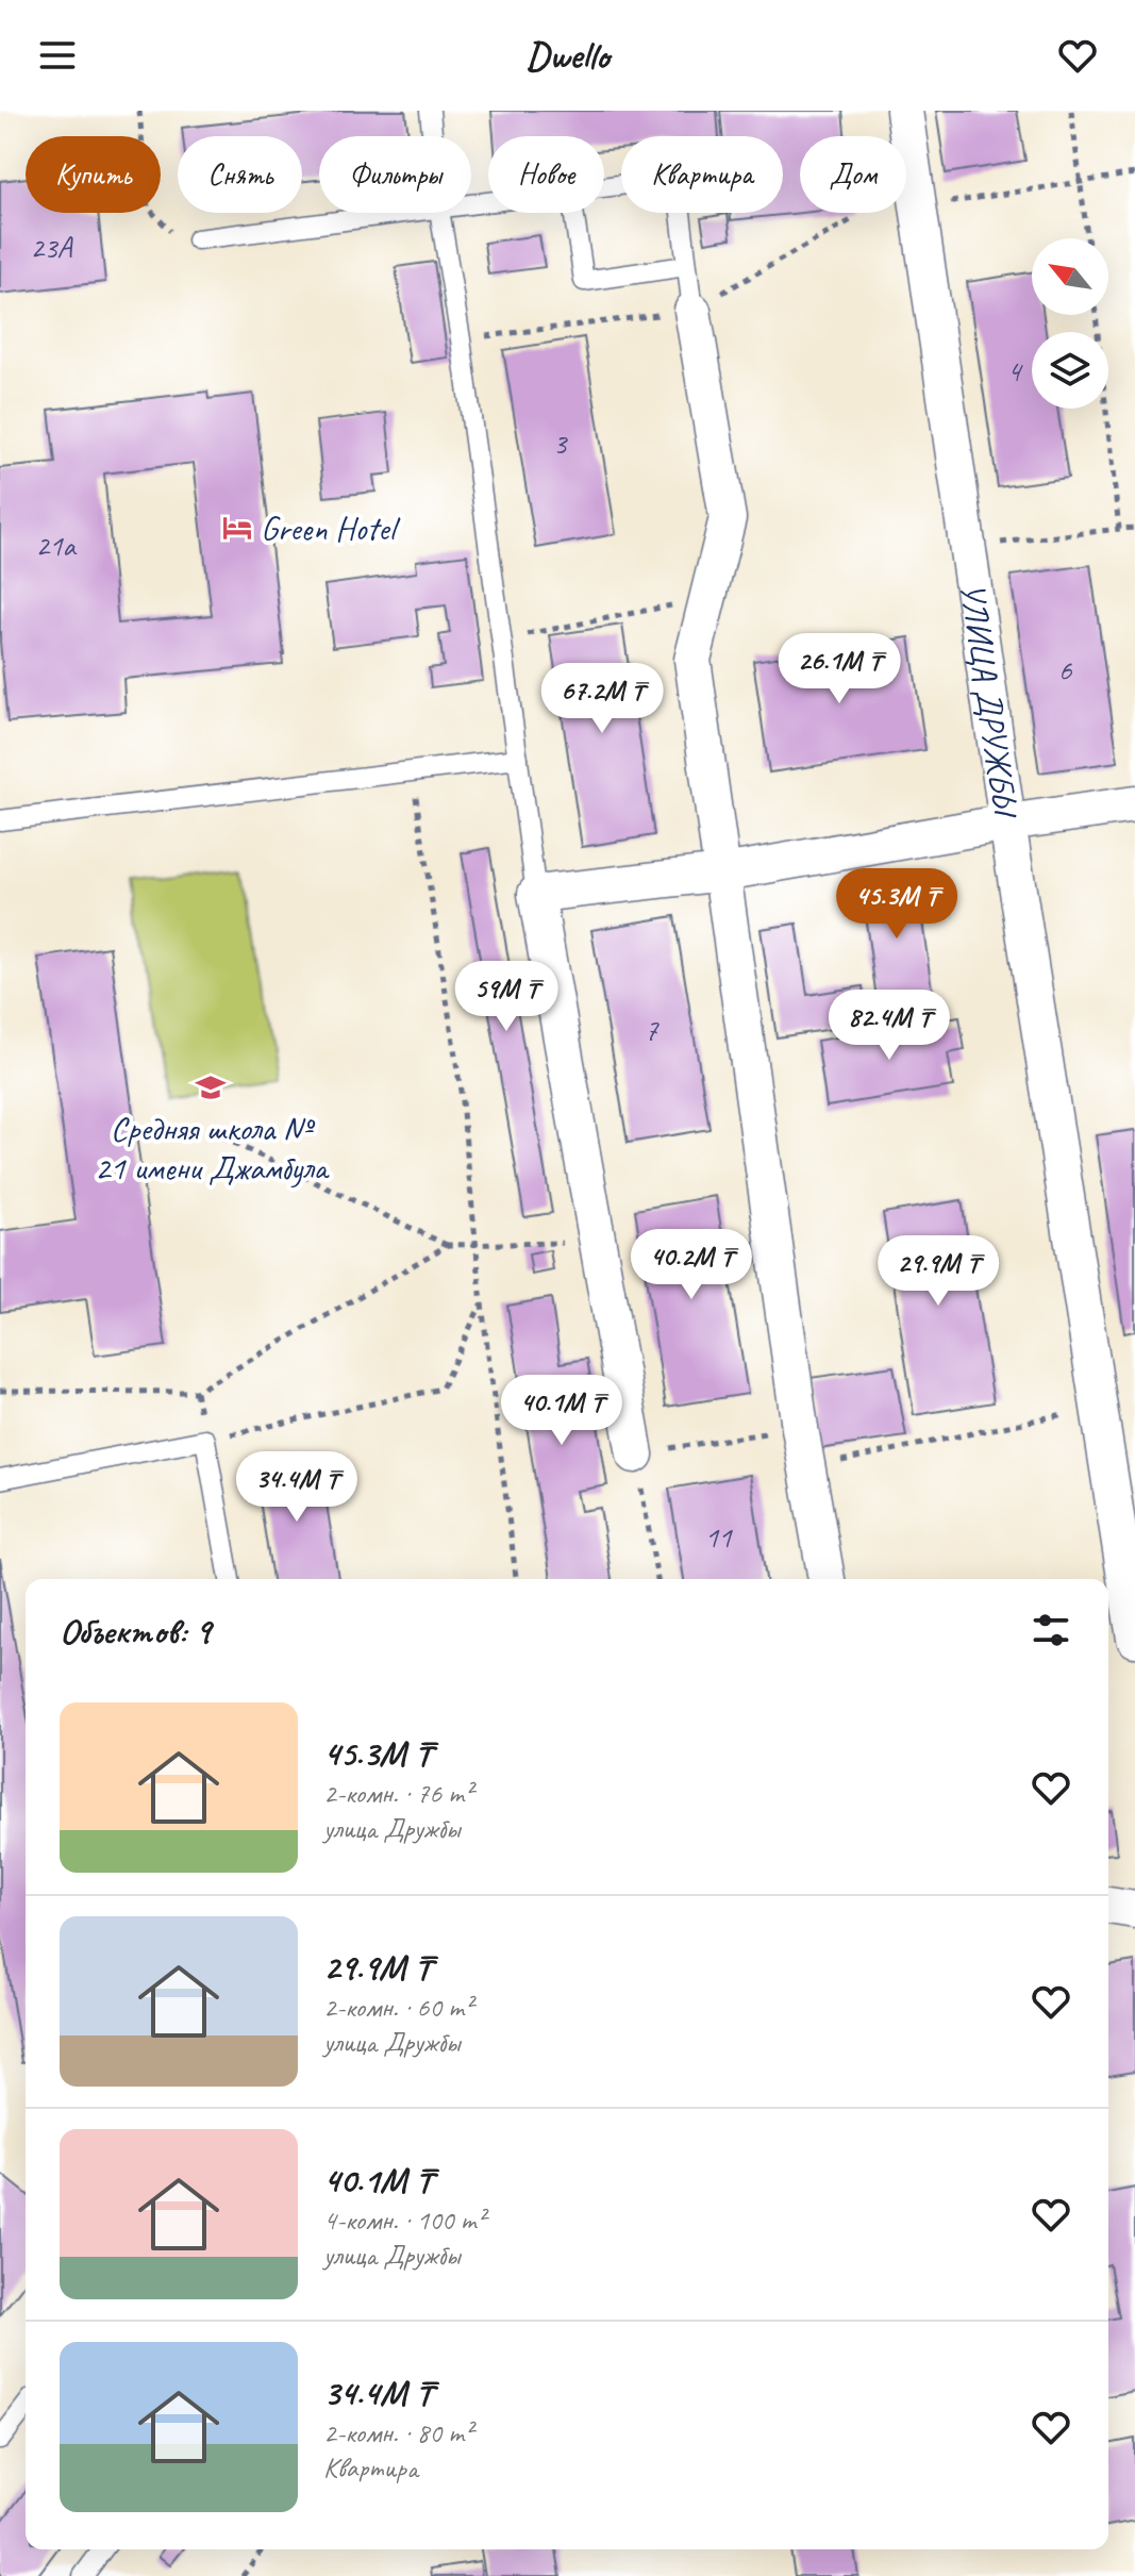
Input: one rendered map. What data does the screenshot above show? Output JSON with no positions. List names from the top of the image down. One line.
{"streets":{"street":["УЛИЦА ДРУЖБЫ"]},"places":{"hotel":["Green Hotel"],"school or university":["Средняя школа № 21 имени Джамбула"]},"house_numbers":["23А","4","3","21а","6","7","11"],"north":"top left","page":{"header":"Dwello","chip":["Купить","Снять","Фильтры","Новое","Квартира","Дом"],"price":["26.1M ₸","67.2M ₸","45.3M ₸","59M ₸","82.4M ₸","40.2M ₸","29.9M ₸","40.1M ₸","34.4M ₸"],"heading":"Объектов: 9","list":[{"name":"45.3M ₸","note":"2-комн. · 76 m² · улица Дружбы"},{"name":"29.9M ₸","note":"2-комн. · 60 m² · улица Дружбы"},{"name":"40.1M ₸","note":"4-комн. · 100 m² · улица Дружбы"},{"name":"34.4M ₸","note":"2-комн. · 80 m² · Квартира"}]}}
